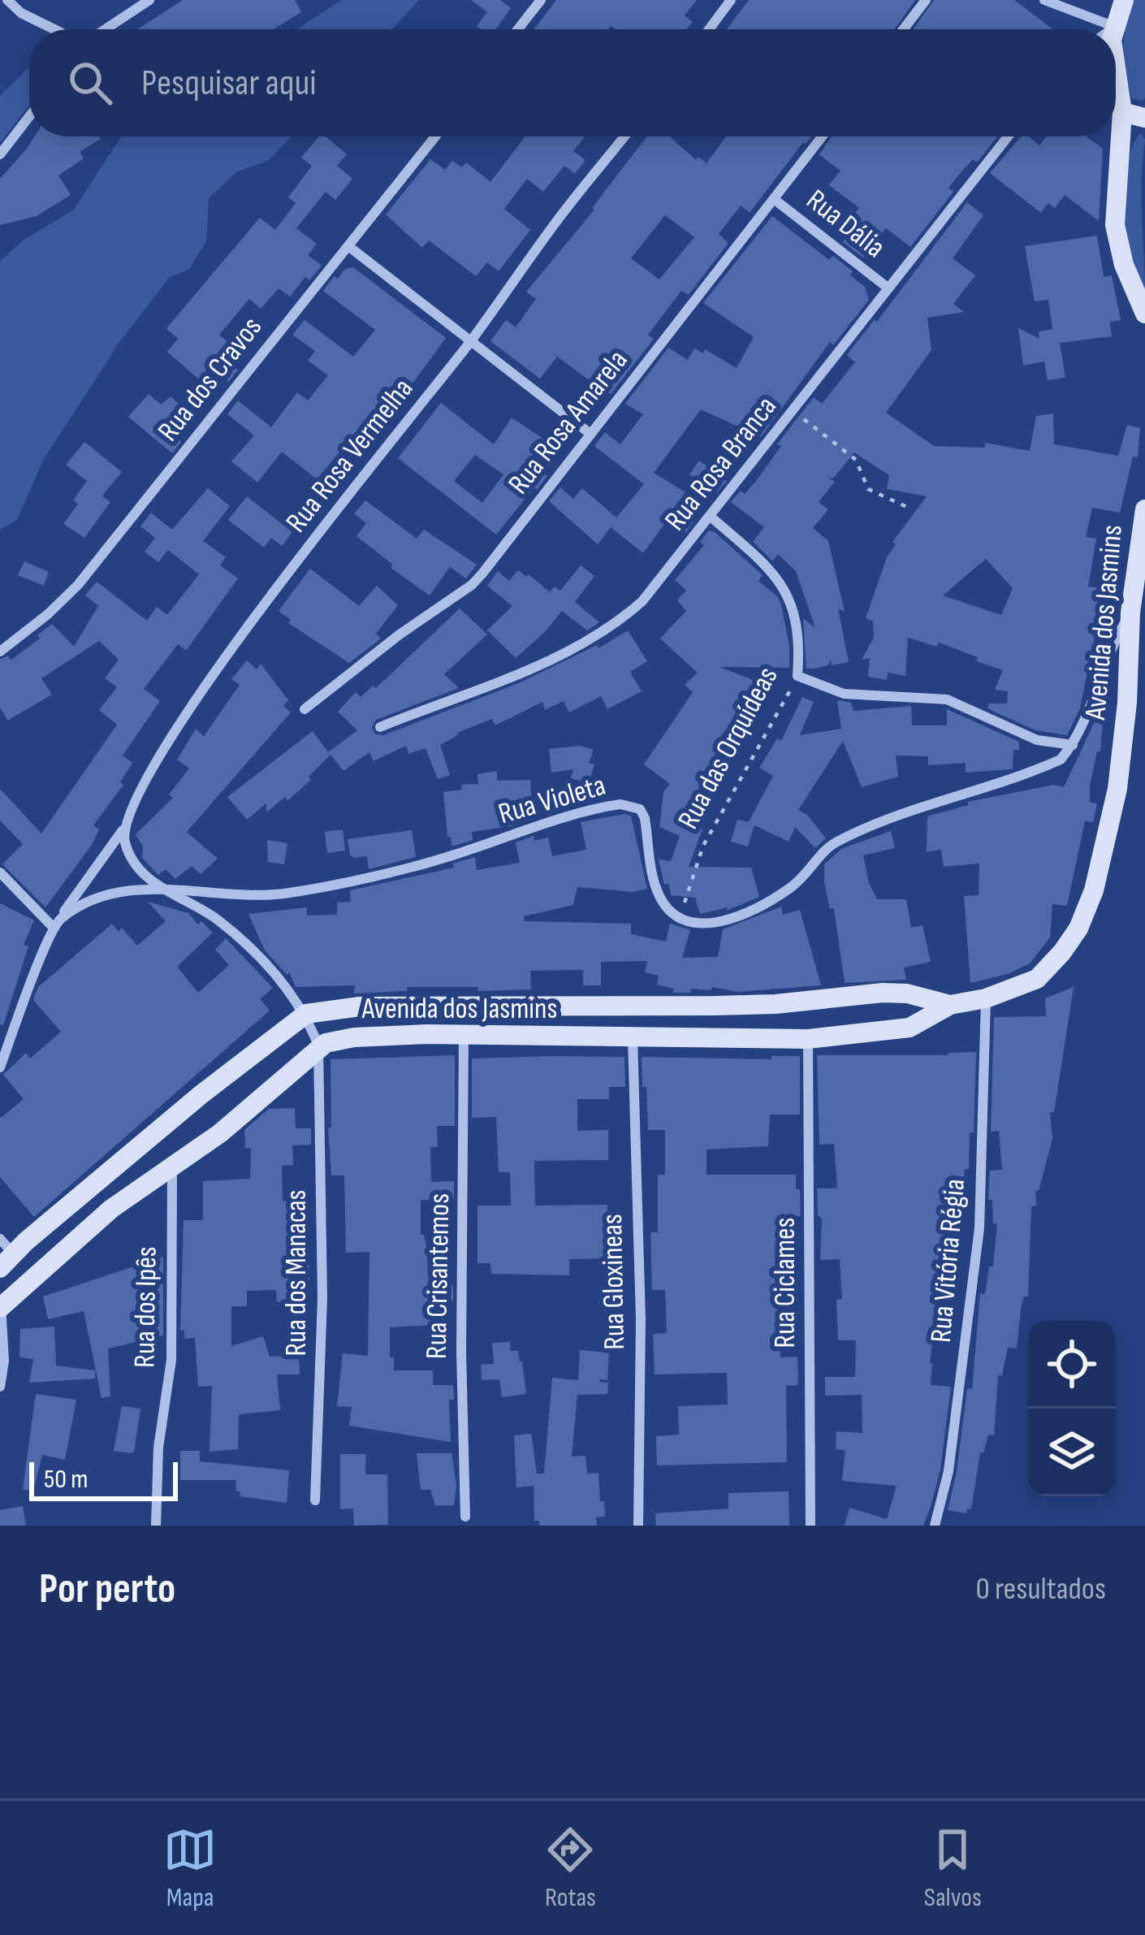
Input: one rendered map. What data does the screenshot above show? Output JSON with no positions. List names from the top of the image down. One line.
{"streets":{"street":["Rua Dália","Rua dos Cravos","Rua Rosa Amarela","Rua Rosa Vermelha","Rua Rosa Branca","Avenida dos Jasmins","Rua das Orquídeas","Rua Violeta","Rua Vitória Régia","Rua dos Manacas","Rua Crisantemos","Rua Gloxineas","Rua Ciclames","Rua dos Ipês"]},"crossings":[["Rua Dália","Rua Rosa Amarela"],["Rua Dália","Rua Rosa Branca"],["Rua Rosa Vermelha","Rua Violeta"],["Rua Rosa Branca","Rua das Orquídeas"],["Avenida dos Jasmins","Rua Vitória Régia"],["Avenida dos Jasmins","Rua dos Manacas"],["Avenida dos Jasmins","Rua Crisantemos"],["Avenida dos Jasmins","Rua Gloxineas"],["Avenida dos Jasmins","Rua Ciclames"],["Rua das Orquídeas","Rua Violeta"]],"scale_bar":"50 m","page":{"search":"Pesquisar aqui","scale":"50 m","heading":["Por perto","0 resultados"],"nav":["Mapa","Rotas","Salvos"]}}
